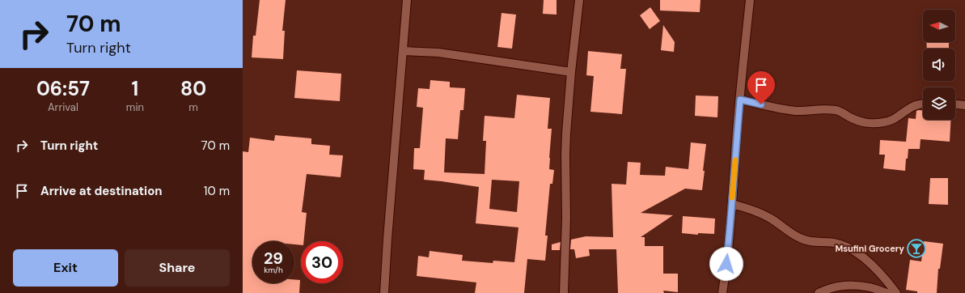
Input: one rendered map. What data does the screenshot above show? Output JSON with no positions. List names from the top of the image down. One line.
{"places":{"bar":["Msufini Grocery"]},"north":"left","page":{"turn":["70 m","Turn right"],"eta":["06:57","Arrival","1","min","80","m"],"list":[{"name":"Turn right","value":"70 m"},{"name":"Arrive at destination","value":"10 m"}],"speed":"29 km/h","limit":"30","buttons":["Exit","Share"]}}
